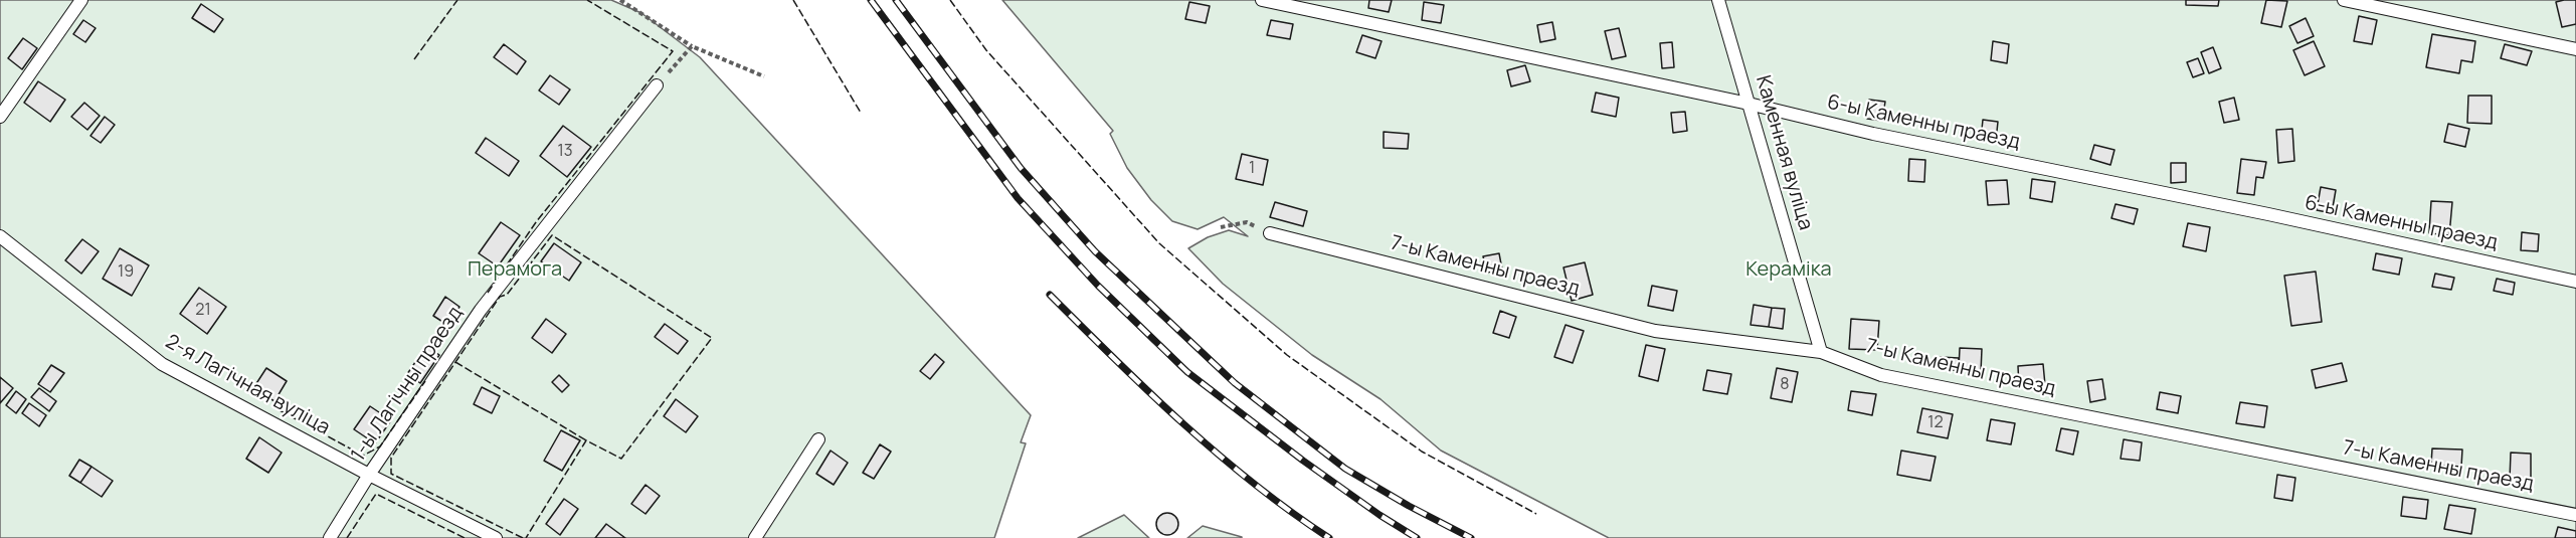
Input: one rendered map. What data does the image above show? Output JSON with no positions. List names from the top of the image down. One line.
{"streets":{"lane":["6-ы Каменны праезд","Каменная вуліца","7-ы Каменны праезд","1-ы Лагічны праезд","2-я Лагічная вуліца"]},"crossings":[["6-ы Каменны праезд","Каменная вуліца"],["Каменная вуліца","7-ы Каменны праезд"],["1-ы Лагічны праезд","2-я Лагічная вуліца"]],"parks":["Перамога","Кераміка"],"house_numbers":["13","1","19","21","8","12"]}
